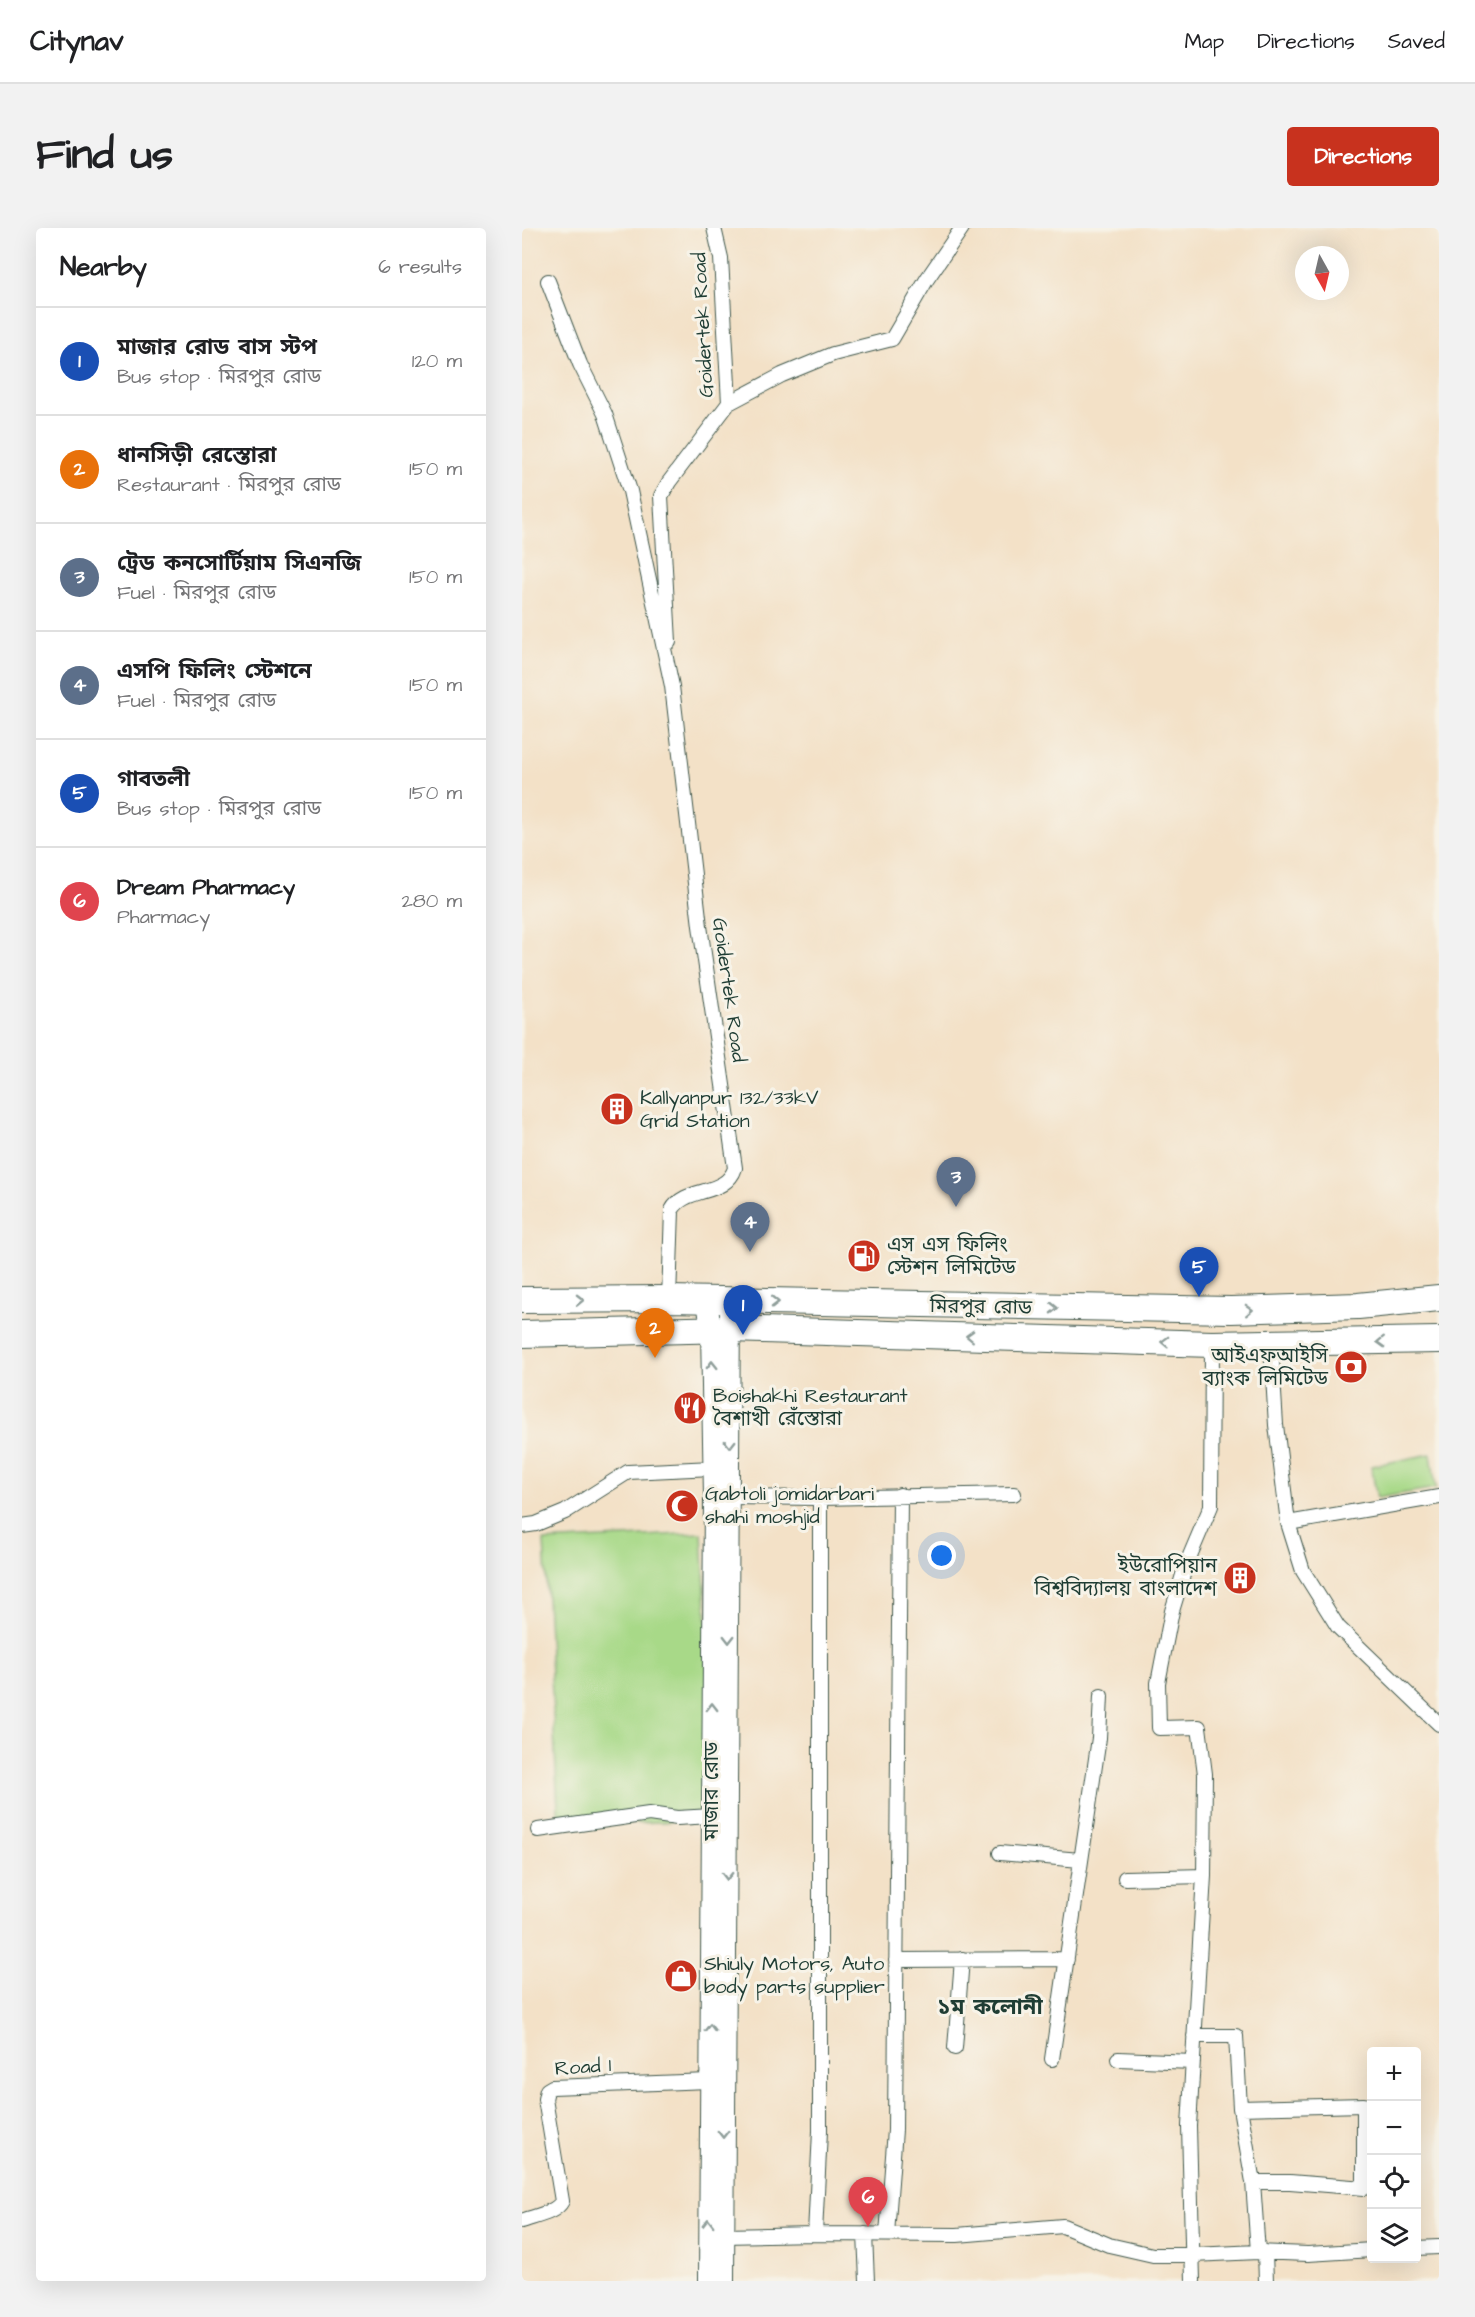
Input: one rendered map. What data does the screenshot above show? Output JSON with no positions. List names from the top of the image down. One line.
{"streets":{"highway":["মিরপুর রোড"],"main road":["মাজার রোড"],"street":["Goidertek Road","Road 1"]},"crossings":[["Goidertek Road","মিরপুর রোড"],["মিরপুর রোড","মাজার রোড"],["মাজার রোড","Road 1"]],"districts":["১ম কলোনী"],"places":{"building":["Kallyanpur 132/33kV Grid Station","ইউরোপিয়ান বিশ্ববিদ্যালয় বাংলাদেশ"],"fuel station":["এস এস ফিলিং স্টেশন লিমিটেড"],"bank":["আইএফআইসি ব্যাংক লিমিটেড"],"restaurant":["Boishakhi Restaurant বৈশাখী রেঁস্তোরা"],"mosque":["Gabtoli jomidarbari shahi moshjid"],"shop":["Shiuly Motors, Auto body parts supplier"]},"north":"bottom","page":{"header":"Citynav","nav":["Map","Directions","Saved"],"title":"Find us","buttons":"Directions","heading":["Nearby","6 results"],"list":[{"mark":"1","name":"মাজার রোড বাস স্টপ","note":"Bus stop · মিরপুর রোড","value":"120 m"},{"mark":"2","name":"ধানসিড়ী রেস্তোরা","note":"Restaurant · মিরপুর রোড","value":"150 m"},{"mark":"3","name":"ট্রেড কনসোর্টিয়াম সিএনজি","note":"Fuel · মিরপুর রোড","value":"150 m"},{"mark":"4","name":"এসপি ফিলিং স্টেশনে","note":"Fuel · মিরপুর রোড","value":"150 m"},{"mark":"5","name":"গাবতলী","note":"Bus stop · মিরপুর রোড","value":"150 m"},{"mark":"6","name":"Dream Pharmacy","note":"Pharmacy","value":"280 m"}],"pins":["3","4","5","1","2","6"],"map_buttons":["+","−"]}}
